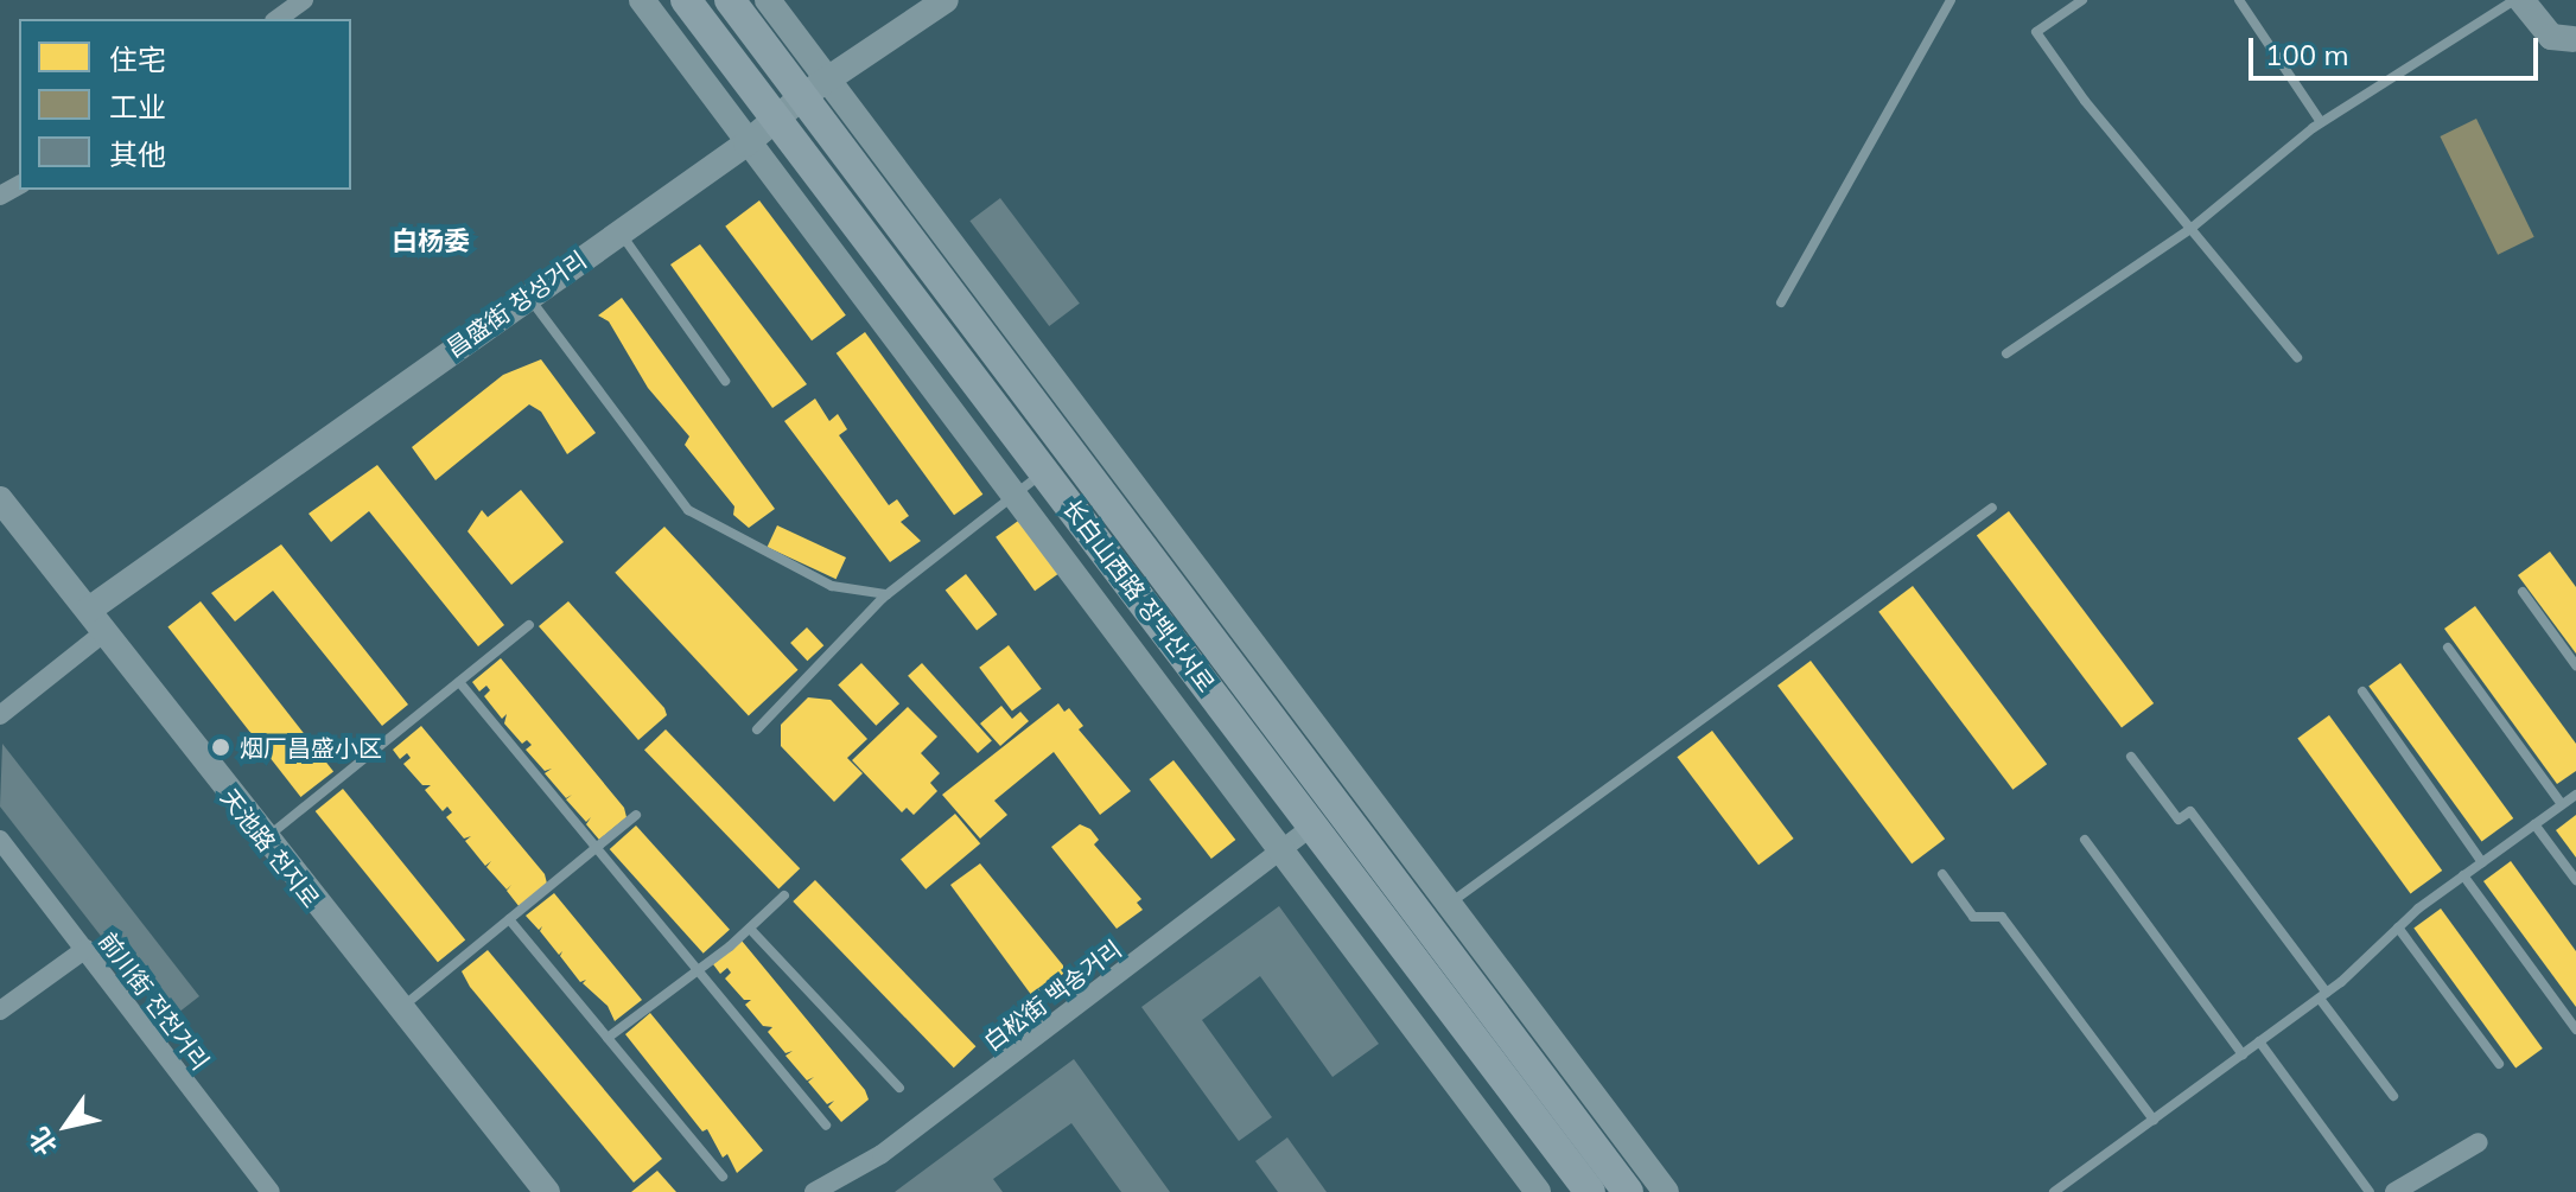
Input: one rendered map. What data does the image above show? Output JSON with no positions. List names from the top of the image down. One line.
{"streets":{"main road":["长白山西路 장백산서로"],"street":["昌盛街 창성거리","天池路 천지로","白松街 백송거리","前川街 전천거리"]},"crossings":[["昌盛街 창성거리","长白山西路 장백산서로"],["昌盛街 창성거리","天池路 천지로"],["长白山西路 장백산서로","白松街 백송거리"]],"districts":["白杨委"],"places":["烟厂昌盛小区"],"legend":["住宅","工业","其他"],"scale_bar":"100 m","north":"bottom left"}
